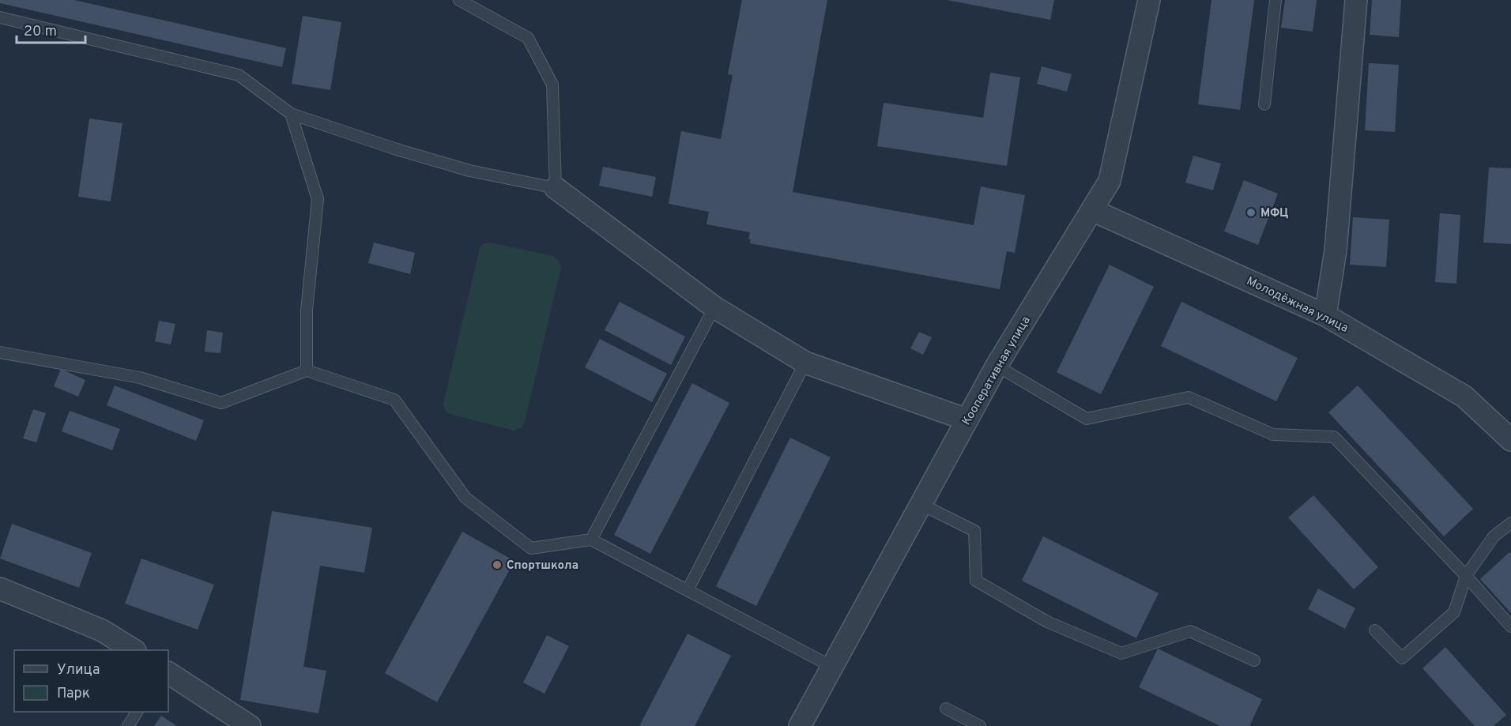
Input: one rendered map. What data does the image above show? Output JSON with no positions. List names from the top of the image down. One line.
{"streets":{"street":["Молодёжная улица","Кооперативная улица"]},"crossings":[["Молодёжная улица","Кооперативная улица"]],"places":["МФЦ","Спортшкола"],"legend":["Улица","Парк"],"scale_bar":"20 m"}
